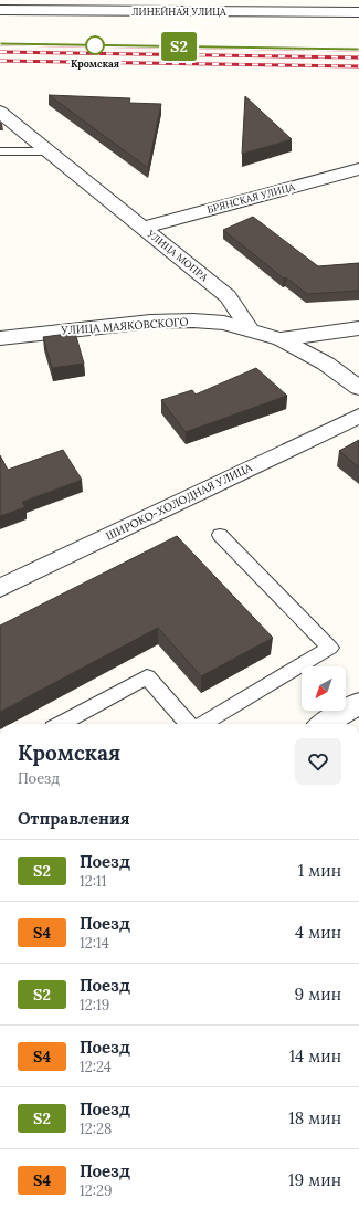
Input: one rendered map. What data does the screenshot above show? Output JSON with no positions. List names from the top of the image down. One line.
{"streets":{"street":["ЛИНЕЙНАЯ УЛИЦА","БРЯНСКАЯ УЛИЦА","УЛИЦА МОПРА","УЛИЦА МАЯКОВСКОГО","ШИРОКО-ХОЛОДНАЯ УЛИЦА"]},"crossings":[["БРЯНСКАЯ УЛИЦА","УЛИЦА МОПРА"],["УЛИЦА МОПРА","УЛИЦА МАЯКОВСКОГО"]],"places":["Кромская"],"north":"bottom left","page":{"on_map":"S2","heading":[["Кромская","Поезд"],"Отправления"],"list":[{"mark":"S2","name":"Поезд","note":"12:11","value":"1 мин"},{"mark":"S4","name":"Поезд","note":"12:14","value":"4 мин"},{"mark":"S2","name":"Поезд","note":"12:19","value":"9 мин"},{"mark":"S4","name":"Поезд","note":"12:24","value":"14 мин"},{"mark":"S2","name":"Поезд","note":"12:28","value":"18 мин"},{"mark":"S4","name":"Поезд","note":"12:29","value":"19 мин"}]}}
